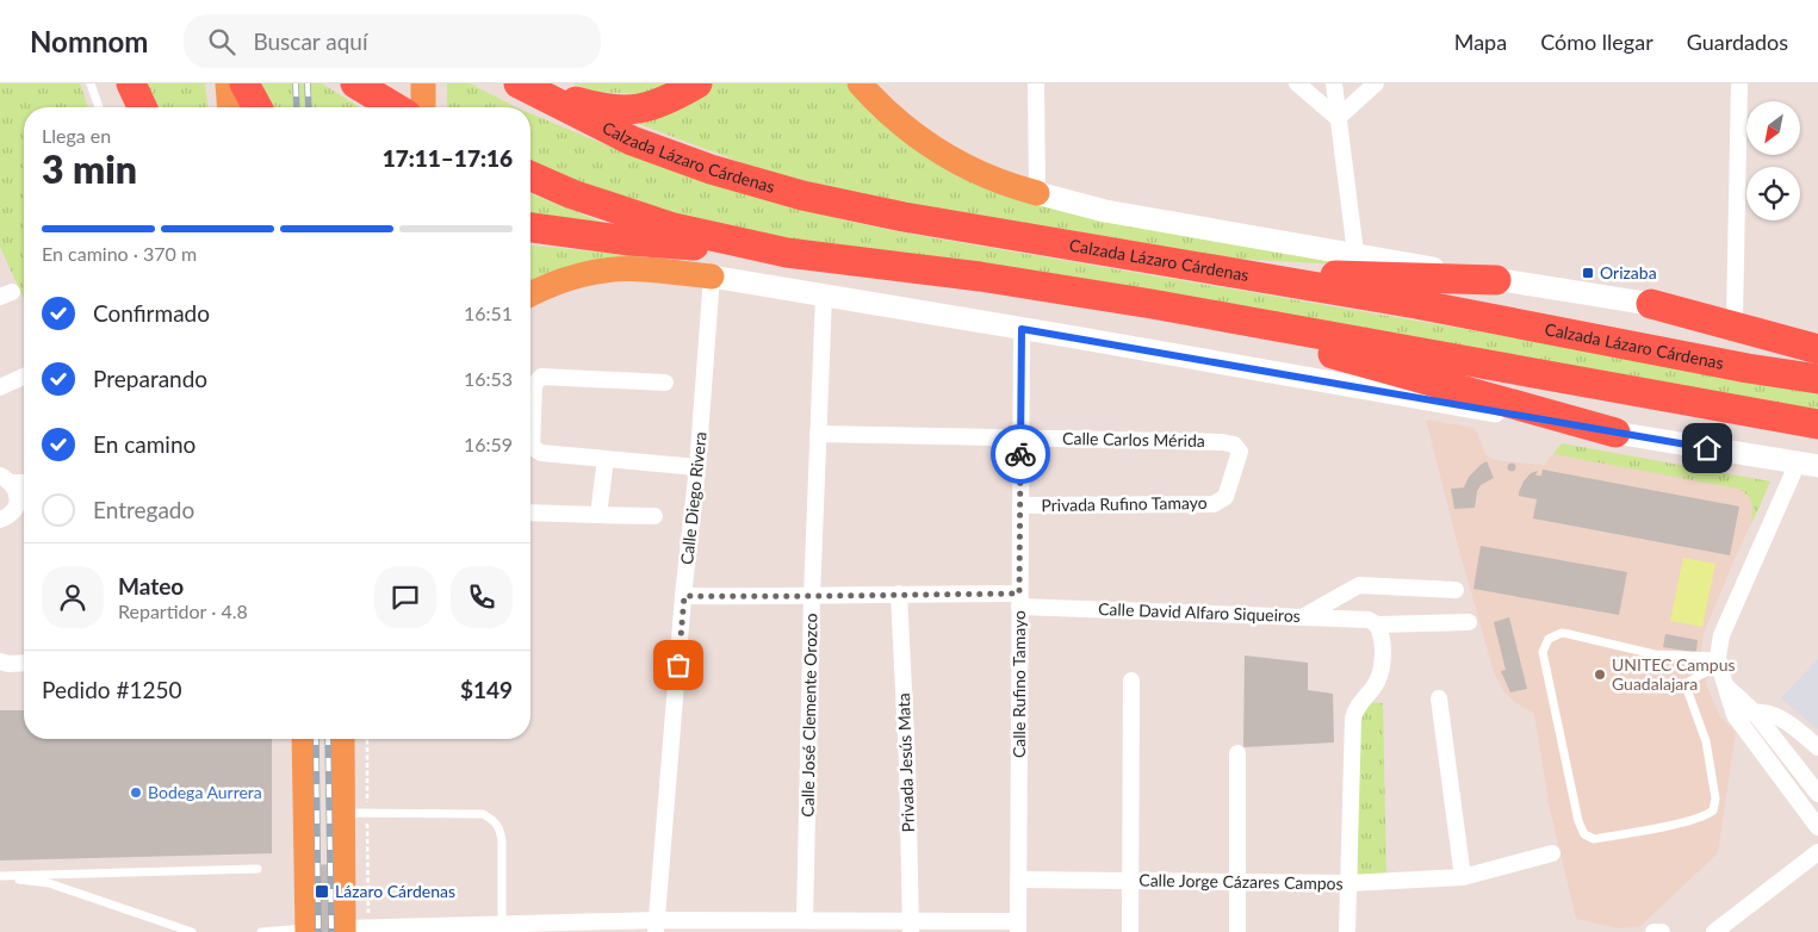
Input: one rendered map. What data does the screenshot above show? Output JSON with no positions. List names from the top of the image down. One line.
{"streets":{"highway":["Calzada Lázaro Cárdenas"],"street":["Calle Carlos Mérida","Calle Diego Rivera","Privada Rufino Tamayo","Calle David Alfaro Siqueiros","Calle Rufino Tamayo","Calle José Clemente Orozco","Privada Jesús Mata","Calle Jorge Cázares Campos"]},"crossings":[["Calle Carlos Mérida","Privada Rufino Tamayo"],["Calle Carlos Mérida","Calle Rufino Tamayo"],["Calle Carlos Mérida","Calle José Clemente Orozco"],["Calle Diego Rivera","Calle David Alfaro Siqueiros"],["Privada Rufino Tamayo","Calle Rufino Tamayo"],["Calle David Alfaro Siqueiros","Calle Rufino Tamayo"],["Calle David Alfaro Siqueiros","Calle José Clemente Orozco"],["Calle David Alfaro Siqueiros","Privada Jesús Mata"],["Calle Rufino Tamayo","Calle Jorge Cázares Campos"]],"places":{"transit":["Orizaba","Lázaro Cárdenas"],"other":["UNITEC Campus Guadalajara","Bodega Aurrera"]},"north":"bottom left","page":{"header":"Nomnom","search":"Buscar aquí","nav":["Mapa","Cómo llegar","Guardados"],"heading":["3 min","Llega en","17:11–17:16"],"panel":["Mateo","Repartidor · 4.8","Pedido #1250","$149"],"bar":"En camino · 370 m","list":[["Confirmado","16:51"],["Preparando","16:53"],["En camino","16:59"],"Entregado"]}}
